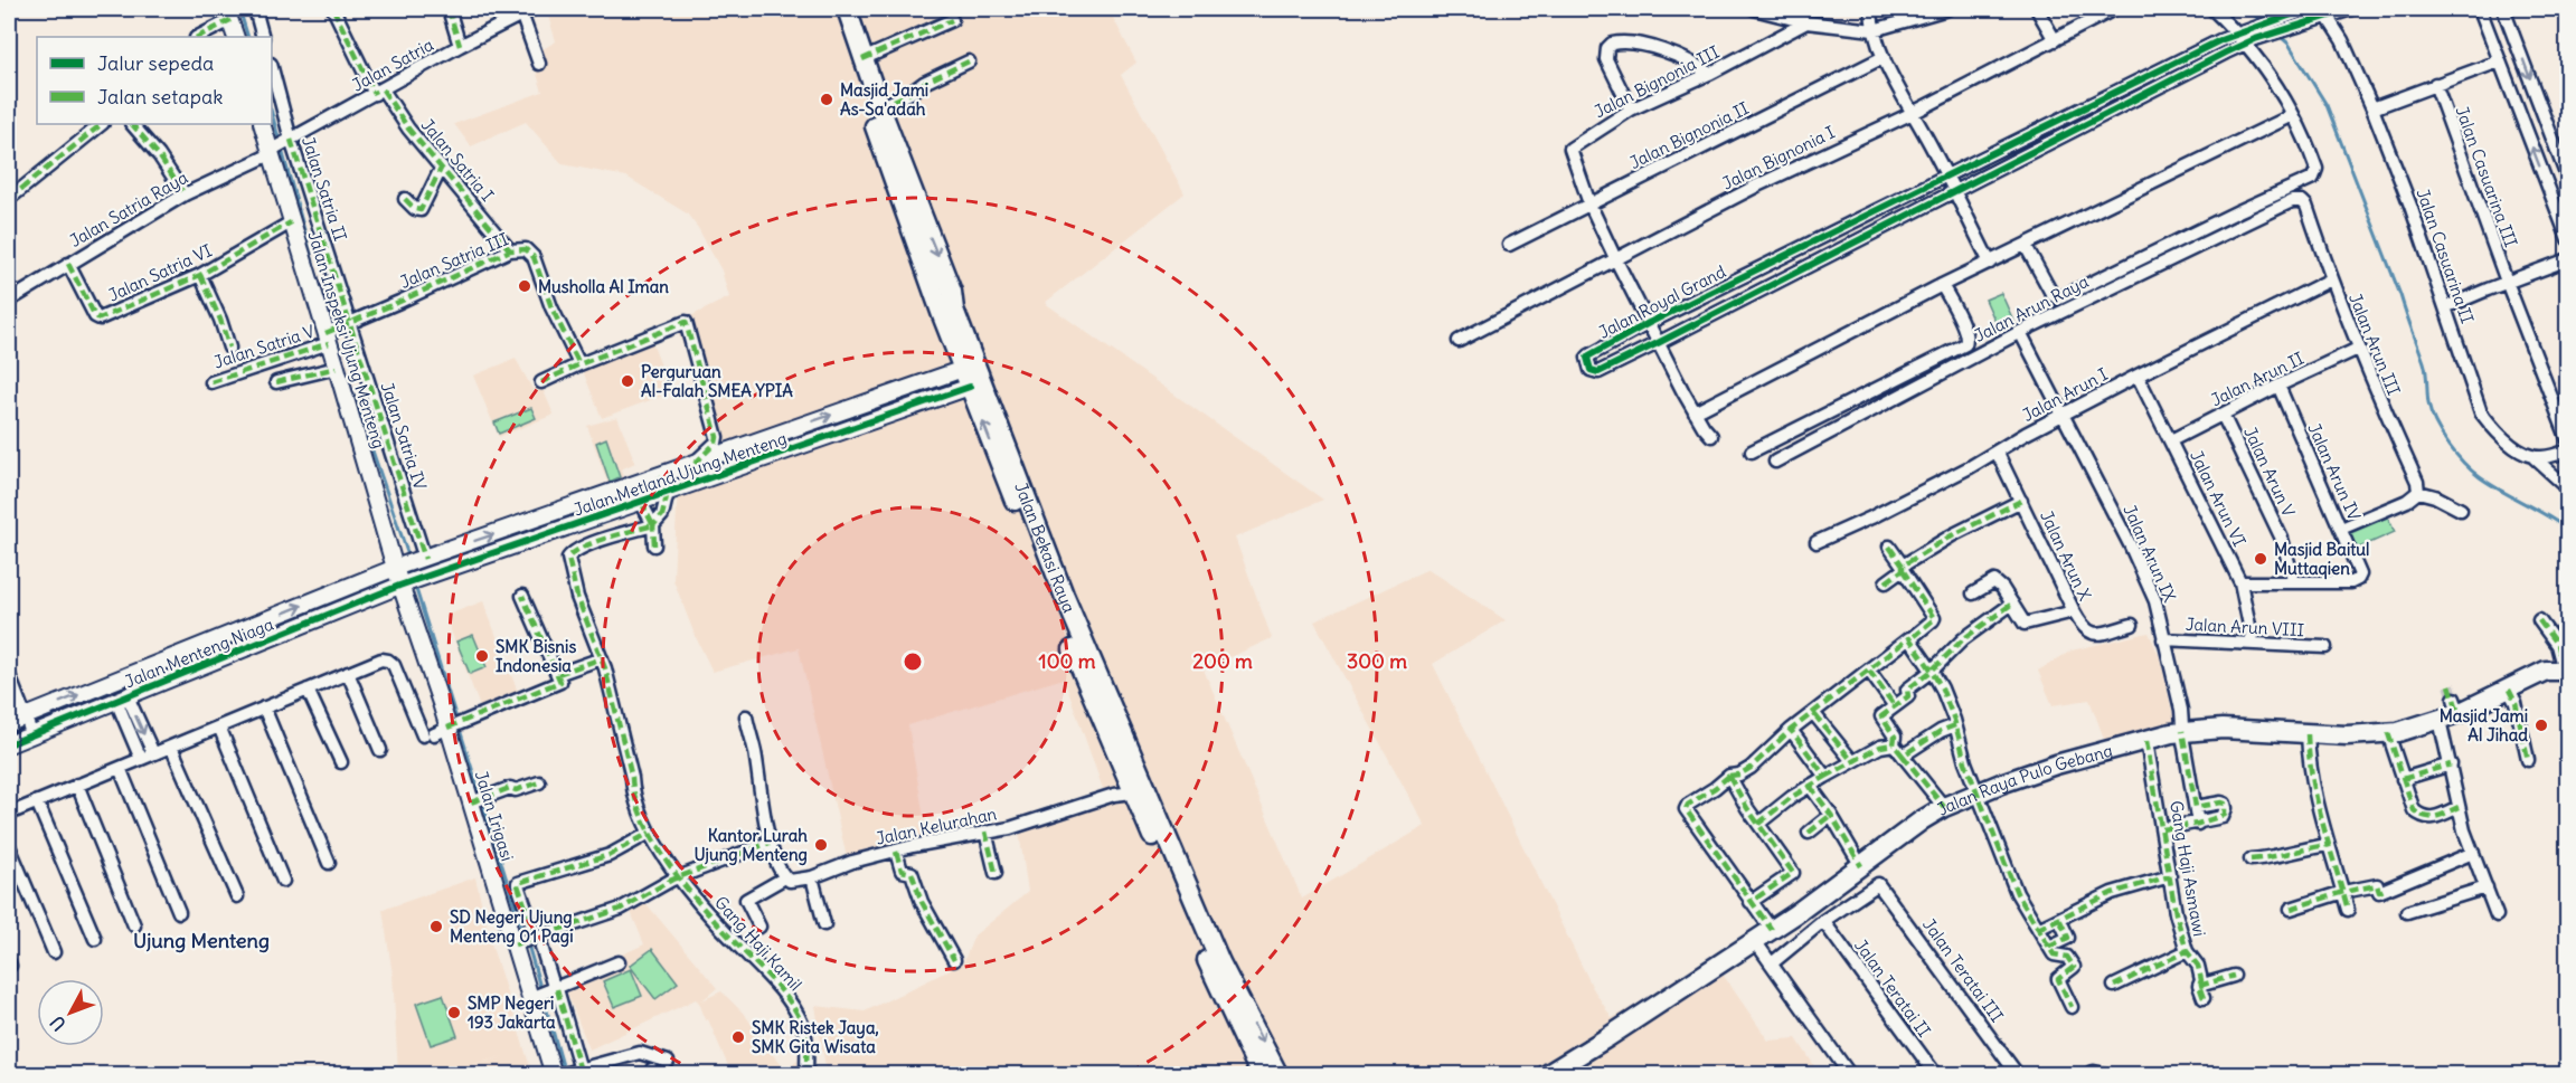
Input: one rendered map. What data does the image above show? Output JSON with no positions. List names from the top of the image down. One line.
{"streets":{"main road":["Jalan Bekasi Raya","Jalan Raya Pulo Gebang"],"street":["Jalan Satria","Jalan Bignonia III","Jalan Bignonia II","Jalan Bignonia I","Jalan Satria I","Jalan Casuarina III","Jalan Satria II","Jalan Satria Raya","Jalan Casuarina II","Jalan Satria III","Jalan Satria VI","Jalan Royal Grand","Jalan Arun Raya","Jalan Inspeksi Ujung Menteng","Jalan Arun III","Jalan Satria V","Jalan Arun II","Jalan Arun I","Jalan Satria IV","Jalan Arun V","Jalan Arun IV","Jalan Metland Ujung Menteng","Jalan Arun VI","Jalan Arun IX","Jalan Arun X","Jalan Arun VIII","Jalan Menteng Niaga","Jalan Irigasi","Jalan Kelurahan","Gang Haji Asmawi","Gang Haji Kamil","Jalan Teratai III","Jalan Teratai II"]},"crossings":[["Jalan Satria","Jalan Satria I"],["Jalan Satria","Jalan Satria II"],["Jalan Satria","Jalan Satria Raya"],["Jalan Satria","Jalan Inspeksi Ujung Menteng"],["Jalan Bignonia III","Jalan Bignonia II"],["Jalan Bignonia III","Jalan Bignonia I"],["Jalan Bignonia III","Jalan Royal Grand"],["Jalan Satria I","Jalan Satria III"],["Jalan Satria II","Jalan Satria III"],["Jalan Satria II","Jalan Satria IV"],["Jalan Satria Raya","Jalan Satria VI"],["Jalan Satria Raya","Jalan Inspeksi Ujung Menteng"],["Jalan Casuarina II","Jalan Royal Grand"],["Jalan Satria III","Jalan Inspeksi Ujung Menteng"],["Jalan Satria III","Jalan Satria V"],["Jalan Satria III","Jalan Satria IV"],["Jalan Satria VI","Jalan Inspeksi Ujung Menteng"],["Jalan Arun Raya","Jalan Arun III"],["Jalan Arun Raya","Jalan Arun IX"],["Jalan Inspeksi Ujung Menteng","Jalan Satria V"],["Jalan Inspeksi Ujung Menteng","Jalan Metland Ujung Menteng"],["Jalan Inspeksi Ujung Menteng","Jalan Menteng Niaga"],["Jalan Inspeksi Ujung Menteng","Jalan Irigasi"],["Jalan Arun III","Jalan Arun II"],["Jalan Arun III","Jalan Arun I"],["Jalan Arun II","Jalan Arun V"],["Jalan Arun II","Jalan Arun IV"],["Jalan Arun II","Jalan Arun VI"],["Jalan Arun I","Jalan Arun VI"],["Jalan Arun I","Jalan Arun IX"],["Jalan Arun I","Jalan Arun X"],["Jalan Satria IV","Jalan Metland Ujung Menteng"],["Jalan Arun V","Jalan Arun IV"],["Jalan Metland Ujung Menteng","Jalan Bekasi Raya"],["Jalan Metland Ujung Menteng","Jalan Menteng Niaga"],["Jalan Metland Ujung Menteng","Jalan Irigasi"],["Jalan Arun VI","Jalan Arun VIII"],["Jalan Bekasi Raya","Jalan Kelurahan"],["Jalan Arun IX","Jalan Arun VIII"],["Jalan Arun IX","Jalan Raya Pulo Gebang"],["Jalan Menteng Niaga","Jalan Irigasi"],["Jalan Raya Pulo Gebang","Gang Haji Asmawi"],["Jalan Teratai III","Jalan Teratai II"]],"districts":["Ujung Menteng"],"places":["Masjid Jami As-Sa'adah","Musholla Al Iman","Perguruan Al-Falah SMEA YPIA","Masjid Baitul Muttaqien","SMK Bisnis Indonesia","Masjid Jami Al Jihad","Kantor Lurah Ujung Menteng","SD Negeri Ujung Menteng 01 Pagi","SMP Negeri 193 Jakarta","SMK Ristek Jaya, SMK Gita Wisata"],"legend":["Jalur sepeda","Jalan setapak"],"north":"bottom left","rings":["100 m","200 m","300 m"]}
